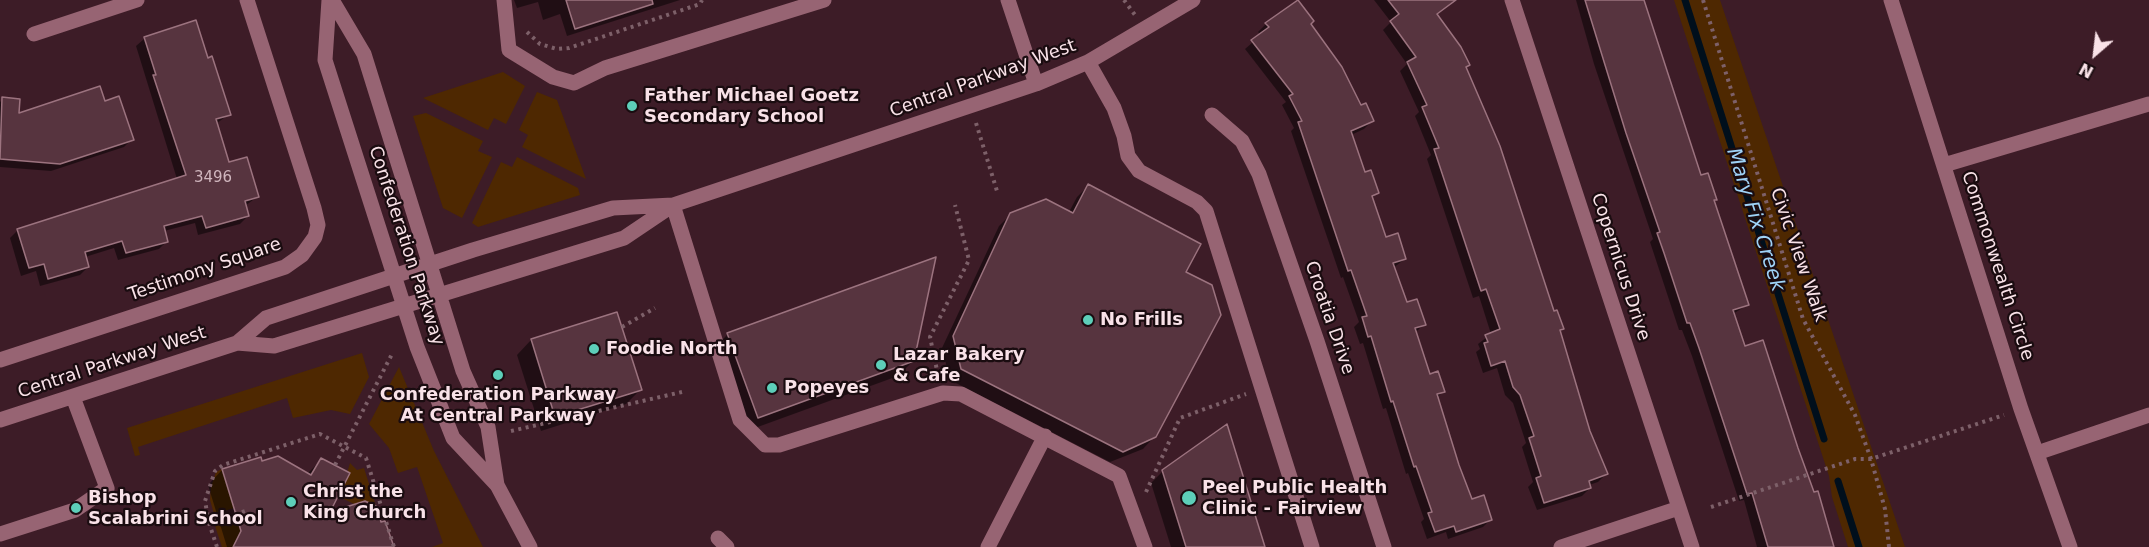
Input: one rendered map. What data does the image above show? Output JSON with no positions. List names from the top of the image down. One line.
{"streets":{"street":["Central Parkway West","Confederation Parkway","Commonwealth Circle","Copernicus Drive","Testimony Square","Croatia Drive"],"path":["Civic View Walk"]},"crossings":[["Central Parkway West","Confederation Parkway"]],"water":["Mary Fix Creek"],"places":["Father Michael Goetz Secondary School","No Frills","Foodie North","Lazar Bakery & Cafe","Confederation Parkway At Central Parkway","Popeyes","Peel Public Health Clinic - Fairview","Christ the King Church","Bishop Scalabrini School"],"house_numbers":["3496"],"north":"bottom left"}
